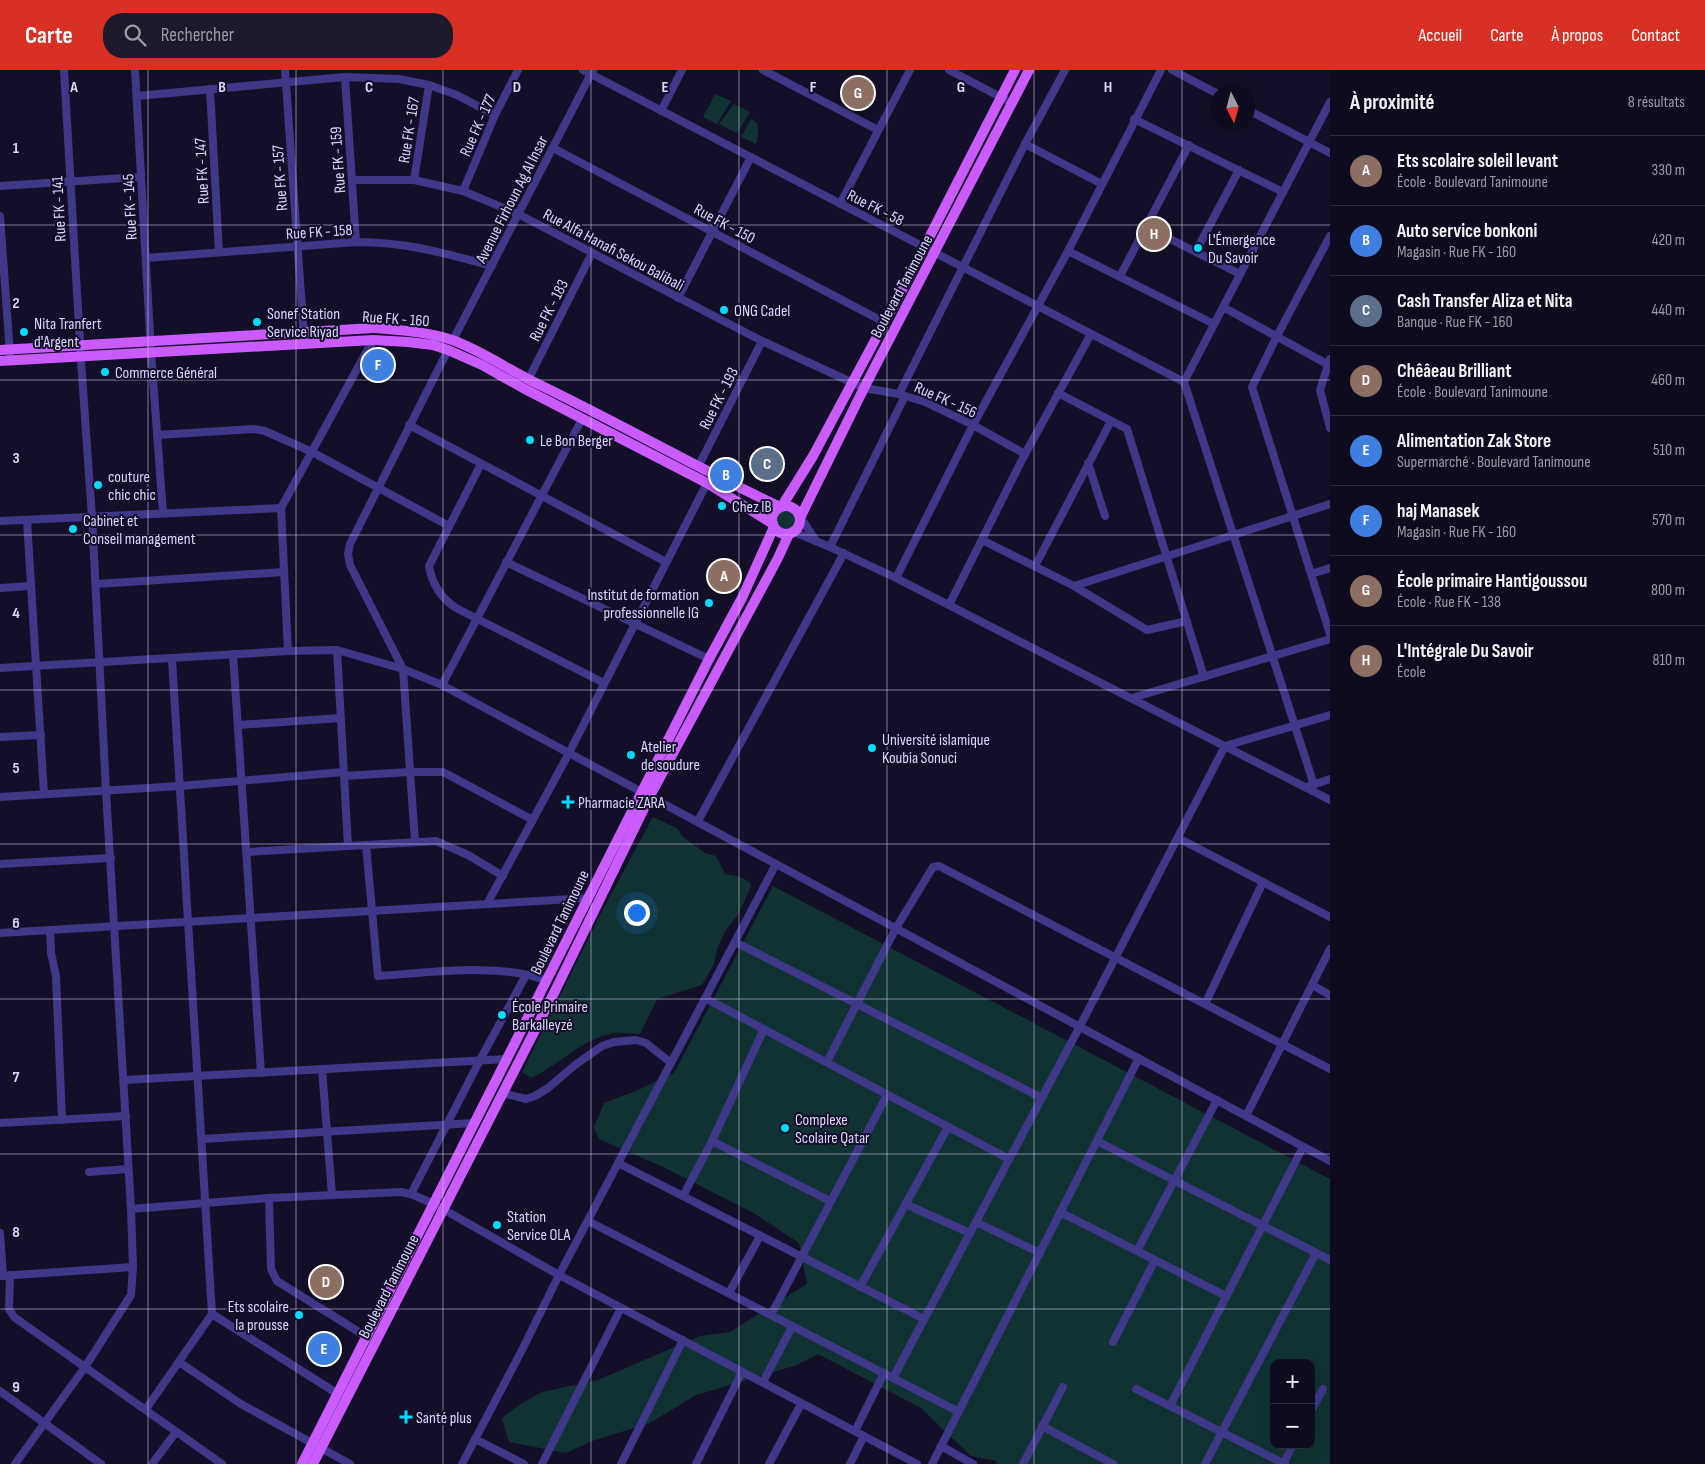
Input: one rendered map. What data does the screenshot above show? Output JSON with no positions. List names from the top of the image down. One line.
{"streets":{"main road":["Boulevard Tanimoune","Rue FK - 160"],"street":["Rue FK - 177","Rue FK - 167","Rue FK - 159","Rue FK - 147","Rue FK - 157","Avenue Firhoun Ag Al Insar","Rue FK - 145","Rue FK - 58","Rue FK - 141","Rue FK - 150","Rue FK - 158","Rue Alfa Hanafi Sekou Balibali","Rue FK - 183","Rue FK - 193","Rue FK - 156"]},"crossings":[["Rue FK - 177","Rue Alfa Hanafi Sekou Balibali"],["Rue FK - 167","Rue Alfa Hanafi Sekou Balibali"],["Rue FK - 159","Rue FK - 158"],["Rue FK - 159","Rue Alfa Hanafi Sekou Balibali"],["Rue FK - 147","Rue FK - 158"],["Rue FK - 157","Rue FK - 158"],["Rue FK - 157","Rue FK - 160"],["Avenue Firhoun Ag Al Insar","Rue FK - 58"],["Avenue Firhoun Ag Al Insar","Rue FK - 150"],["Avenue Firhoun Ag Al Insar","Rue FK - 158"],["Avenue Firhoun Ag Al Insar","Rue Alfa Hanafi Sekou Balibali"],["Avenue Firhoun Ag Al Insar","Rue FK - 160"],["Rue FK - 145","Rue FK - 158"],["Rue FK - 145","Rue FK - 160"],["Rue FK - 58","Boulevard Tanimoune"],["Rue FK - 141","Rue FK - 160"],["Rue FK - 150","Boulevard Tanimoune"],["Rue Alfa Hanafi Sekou Balibali","Boulevard Tanimoune"],["Rue Alfa Hanafi Sekou Balibali","Rue FK - 183"],["Rue Alfa Hanafi Sekou Balibali","Rue FK - 193"],["Rue Alfa Hanafi Sekou Balibali","Rue FK - 156"],["Boulevard Tanimoune","Rue FK - 160"],["Boulevard Tanimoune","Rue FK - 156"],["Rue FK - 183","Rue FK - 160"],["Rue FK - 160","Rue FK - 193"]],"places":{"other":["L'Émergence Du Savoir","ONG Cadel","Sonef Station Service Riyad","Nita Tranfert d'Argent","Commerce Général","Le Bon Berger","couture chic chic","Chez IB","Cabinet et Conseil management","Institut de formation professionnelle IG","Université islamique Koubia Sonuci","Atelier de soudure","École Primaire Barkalleyzé","Complexe Scolaire Qatar","Station Service OLA","Ets scolaire la prousse"],"health":["Pharmacie ZARA","Santé plus"]},"north":"bottom","page":{"header":"Carte","search":"Rechercher","nav":["Accueil","Carte","À propos","Contact"],"heading":["À proximité","8 résultats"],"pins":["G","H","F","C","B","A","D","E"],"list":[{"mark":"A","name":"Ets scolaire soleil levant","note":"École · Boulevard Tanimoune","value":"330 m"},{"mark":"B","name":"Auto service bonkoni","note":"Magasin · Rue FK - 160","value":"420 m"},{"mark":"C","name":"Cash Transfer Aliza et Nita","note":"Banque · Rue FK - 160","value":"440 m"},{"mark":"D","name":"Chêâeau Brilliant","note":"École · Boulevard Tanimoune","value":"460 m"},{"mark":"E","name":"Alimentation Zak Store","note":"Supermarché · Boulevard Tanimoune","value":"510 m"},{"mark":"F","name":"haj Manasek","note":"Magasin · Rue FK - 160","value":"570 m"},{"mark":"G","name":"École primaire Hantigoussou","note":"École · Rue FK - 138","value":"800 m"},{"mark":"H","name":"L'Intégrale Du Savoir","note":"École","value":"810 m"}],"map_buttons":["+","−"]},"grid":{"columns":["A","B","C","D","E","F","G","H"],"rows":["1","2","3","4","5","6","7","8","9"]}}
